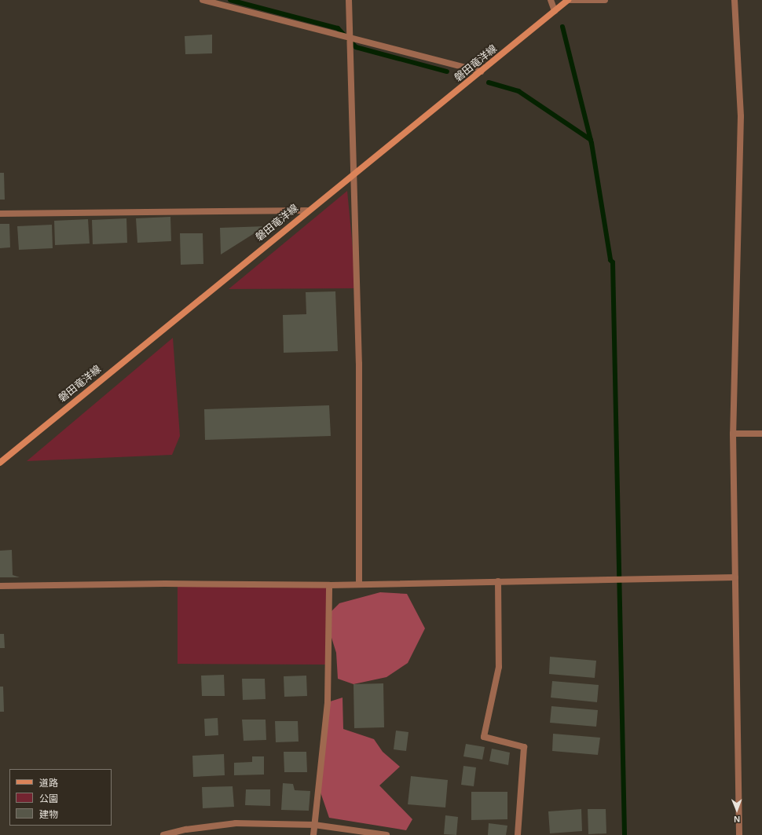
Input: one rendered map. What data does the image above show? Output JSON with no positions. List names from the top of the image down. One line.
{"streets":{"main road":["磐田竜洋線"]},"legend":["道路","公園","建物"],"north":"bottom"}
